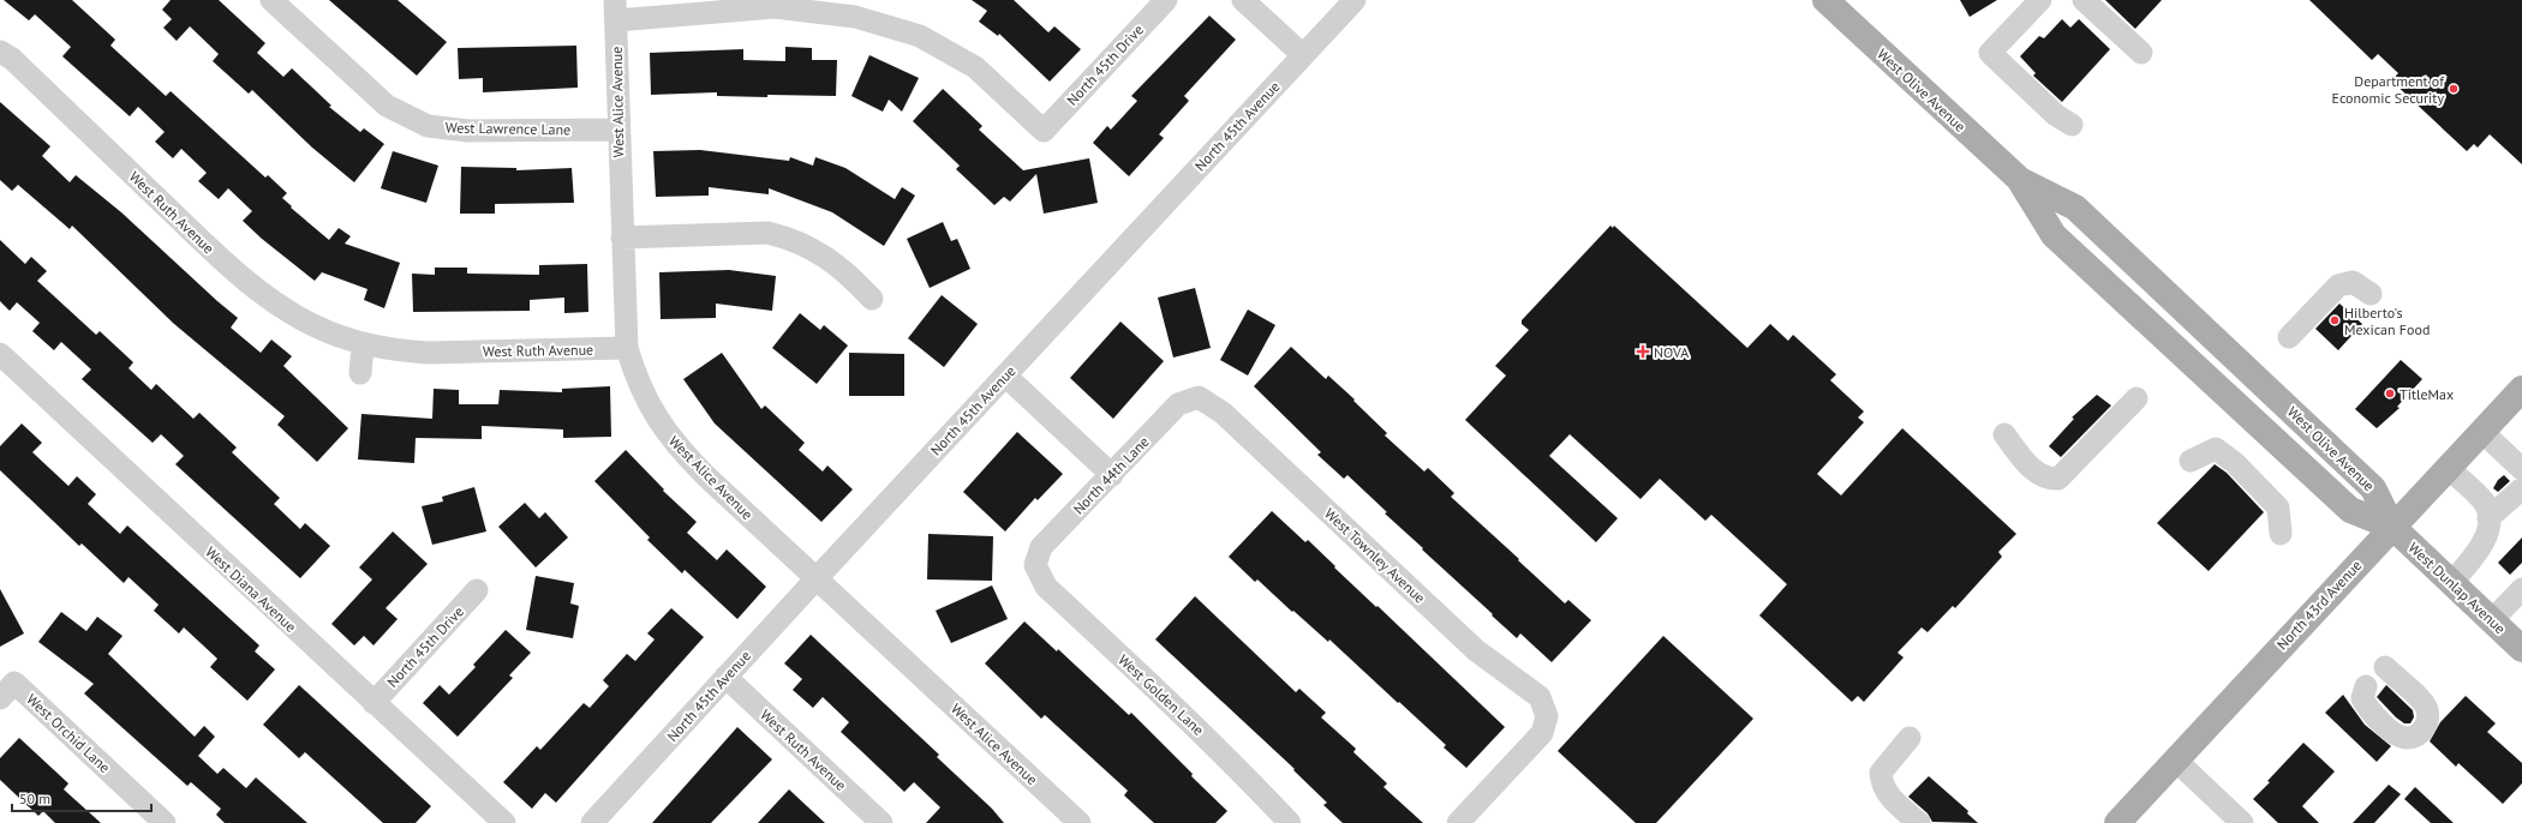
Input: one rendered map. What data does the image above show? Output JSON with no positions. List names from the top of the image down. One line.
{"streets":{"main road":["West Olive Avenue","West Dunlap Avenue","North 43rd Avenue"],"street":["North 45th Drive","West Alice Avenue","North 45th Avenue","West Lawrence Lane","West Ruth Avenue","North 44th Lane","West Townley Avenue","West Diana Avenue","West Golden Lane","West Orchid Lane"]},"crossings":[["North 45th Drive","West Alice Avenue"],["North 45th Drive","West Diana Avenue"],["West Olive Avenue","West Dunlap Avenue"],["West Olive Avenue","North 43rd Avenue"],["West Alice Avenue","North 45th Avenue"],["West Alice Avenue","West Lawrence Lane"],["West Alice Avenue","West Ruth Avenue"],["North 45th Avenue","West Ruth Avenue"],["North 44th Lane","West Townley Avenue"],["North 44th Lane","West Golden Lane"],["West Dunlap Avenue","North 43rd Avenue"]],"places":{"other":["Department of Economic Security","Hilberto's Mexican Food","TitleMax"],"health":["NOVA"]},"scale_bar":"50 m"}
